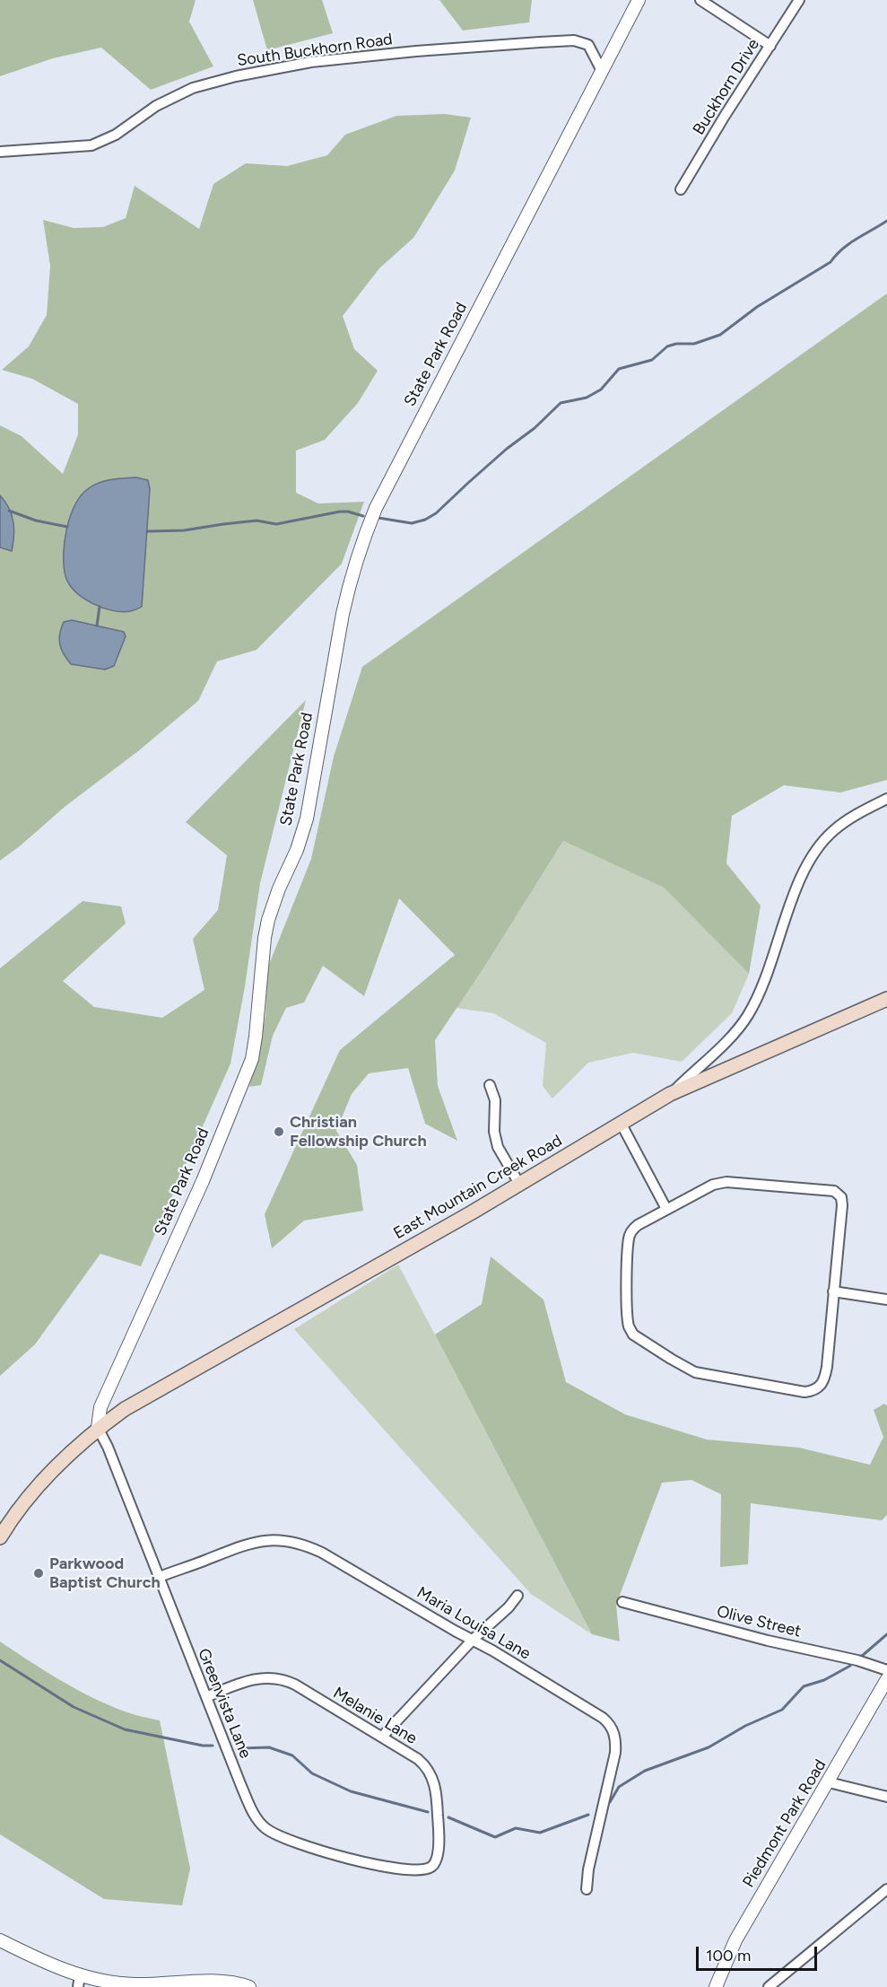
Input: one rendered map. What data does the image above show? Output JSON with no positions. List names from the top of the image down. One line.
{"streets":{"main road":["East Mountain Creek Road"],"street":["South Buckhorn Road","Buckhorn Drive","State Park Road","Olive Street","Maria Louisa Lane","Greenvista Lane","Melanie Lane","Piedmont Park Road"]},"crossings":[["South Buckhorn Road","State Park Road"],["State Park Road","East Mountain Creek Road"],["State Park Road","Greenvista Lane"],["East Mountain Creek Road","Greenvista Lane"],["Maria Louisa Lane","Greenvista Lane"],["Greenvista Lane","Melanie Lane"]],"places":["Christian Fellowship Church","Parkwood Baptist Church"],"scale_bar":"100 m"}
